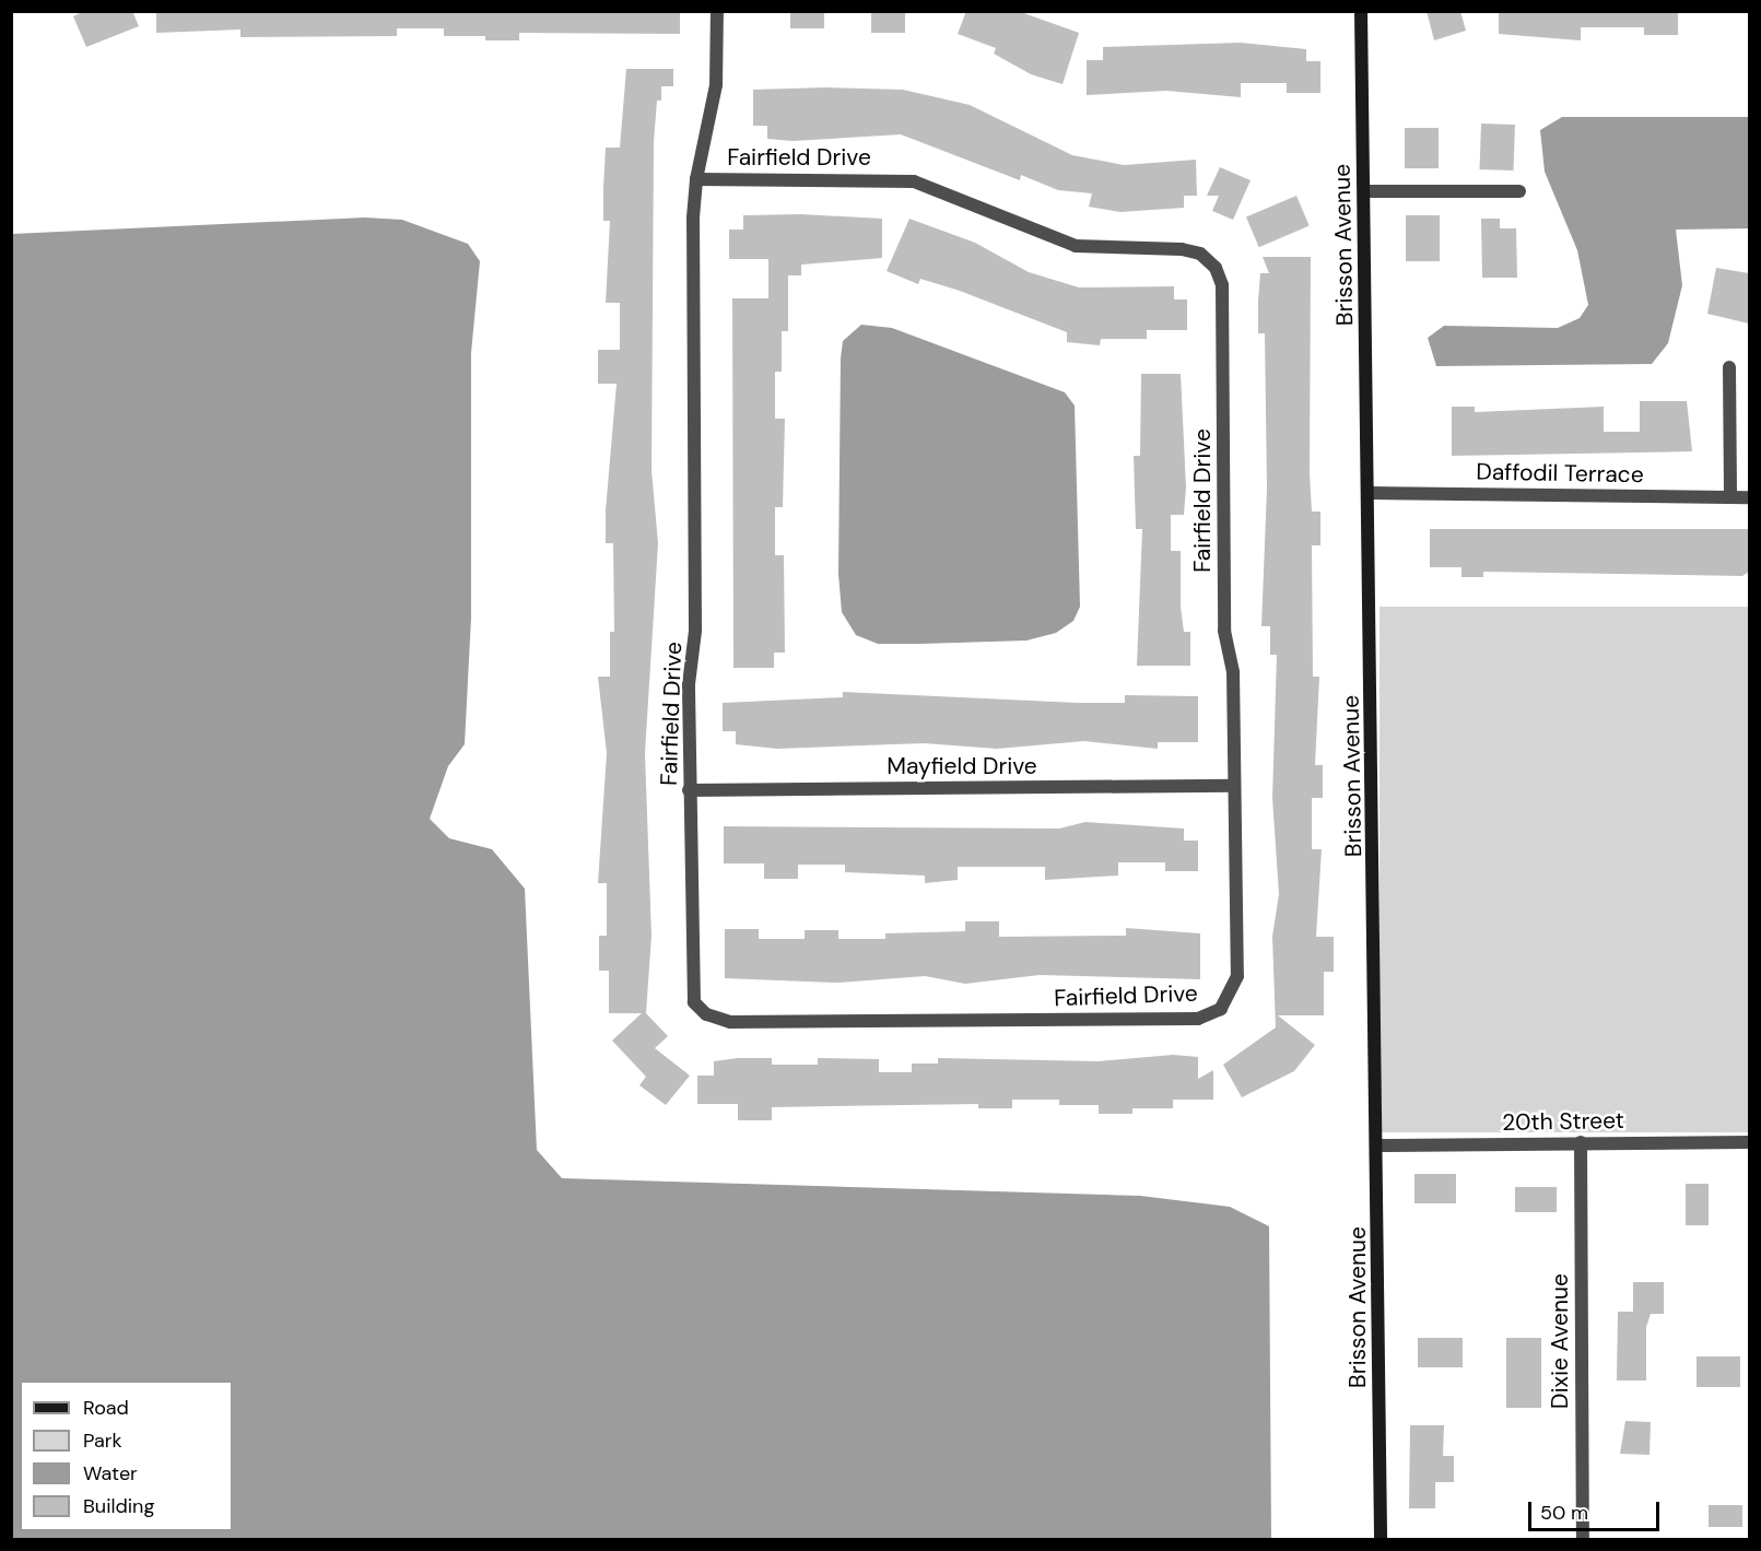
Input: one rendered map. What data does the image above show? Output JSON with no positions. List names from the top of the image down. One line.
{"streets":{"street":["Fairfield Drive","Brisson Avenue","Daffodil Terrace","Mayfield Drive","20th Street","Dixie Avenue"]},"crossings":[["Fairfield Drive","Mayfield Drive"],["Brisson Avenue","Daffodil Terrace"],["Brisson Avenue","20th Street"],["20th Street","Dixie Avenue"]],"legend":["Road","Park","Water","Building"],"scale_bar":"50 m"}
